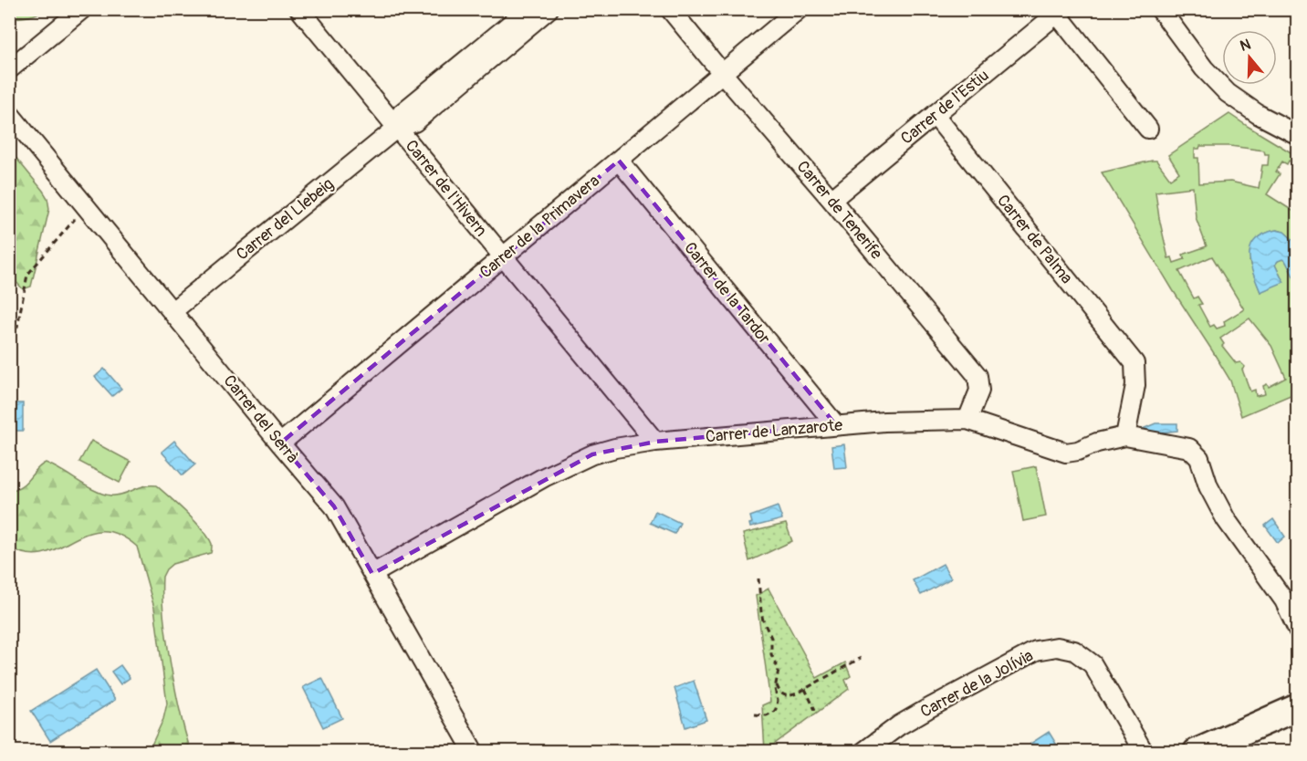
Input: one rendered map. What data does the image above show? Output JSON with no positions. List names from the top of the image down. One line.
{"streets":{"street":["Carrer de l'Estiu","Carrer de l'Hivern","Carrer de Tenerife","Carrer del Llebeig","Carrer de la Primavera","Carrer de Palma","Carrer de la Tardor","Carrer del Serrà","Carrer de Lanzarote","Carrer de la Jolívia"]},"crossings":[["Carrer de l'Estiu","Carrer de Tenerife"],["Carrer de l'Estiu","Carrer de Palma"],["Carrer de l'Hivern","Carrer del Llebeig"],["Carrer de l'Hivern","Carrer de la Primavera"],["Carrer de l'Hivern","Carrer de Lanzarote"],["Carrer de Tenerife","Carrer de la Primavera"],["Carrer de Tenerife","Carrer de Lanzarote"],["Carrer del Llebeig","Carrer del Serrà"],["Carrer de la Primavera","Carrer de la Tardor"],["Carrer de la Primavera","Carrer del Serrà"],["Carrer de Palma","Carrer de Lanzarote"],["Carrer de la Tardor","Carrer de Lanzarote"],["Carrer del Serrà","Carrer de Lanzarote"]],"north":"top"}
